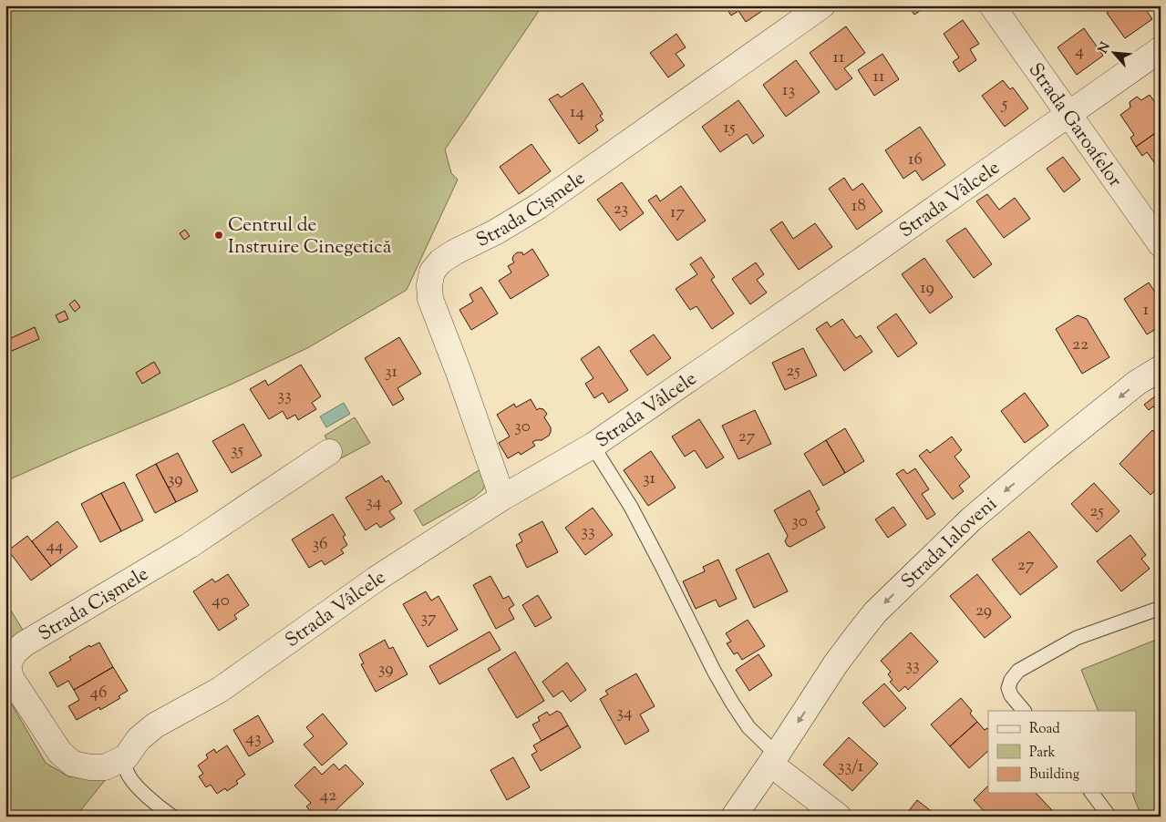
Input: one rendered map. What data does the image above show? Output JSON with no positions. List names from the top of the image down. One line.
{"streets":{"street":["Strada Garoafelor","Strada Vâlcele","Strada Cișmele","Strada Ialoveni"]},"crossings":[["Strada Garoafelor","Strada Vâlcele"],["Strada Vâlcele","Strada Cișmele"]],"one_way":["Strada Ialoveni"],"places":["Centrul de Instruire Cinegetică"],"house_numbers":["4","11","11","13","5","14","15","16","18","23","17","19","1","22","25","31","33","30","27","35","31","39","34","25","30","33","36","44","27","40","29","37","33","39","46","34","43","33/1","42"],"legend":["Road","Park","Building"],"north":"top left"}
